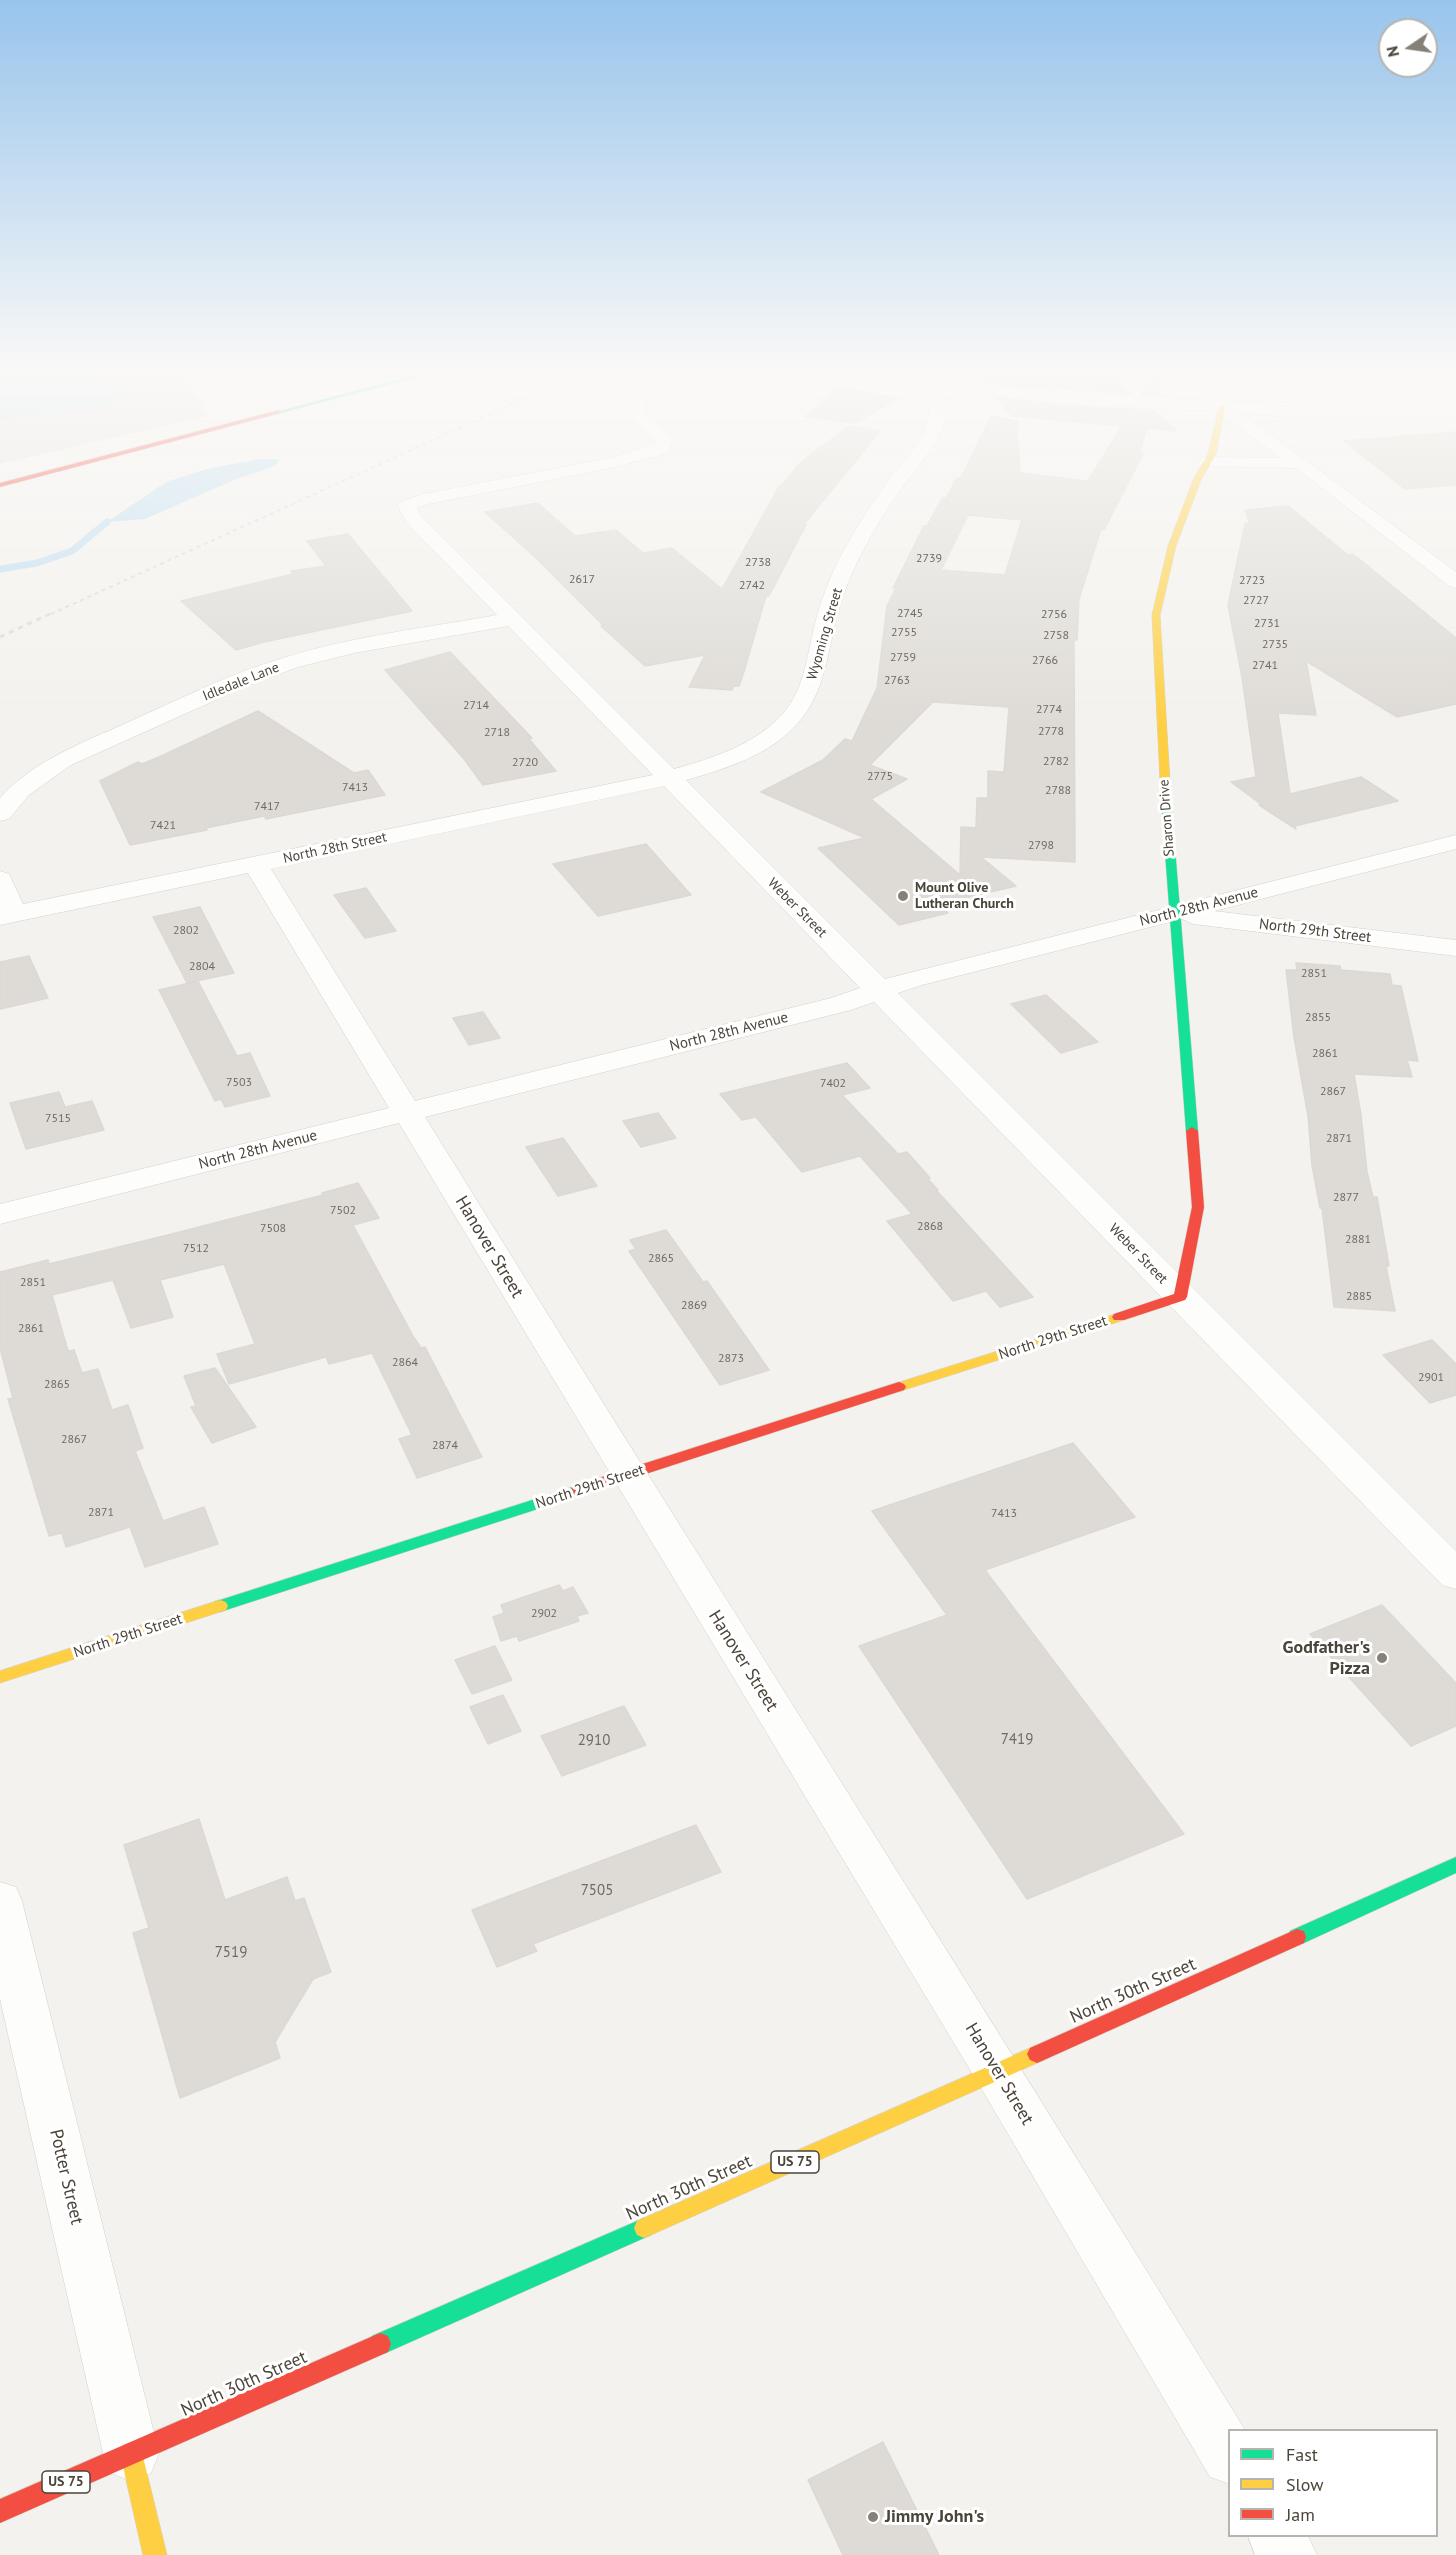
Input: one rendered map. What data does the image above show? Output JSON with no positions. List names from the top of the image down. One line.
{"streets":{"main road":["Sharon Drive","North 29th Street","North 30th Street","US 75"],"street":["Wyoming Street","Idledale Lane","North 28th Street","North 28th Avenue","Weber Street","Hanover Street","Potter Street"]},"crossings":[["Wyoming Street","North 28th Street"],["Wyoming Street","Weber Street"],["Idledale Lane","Weber Street"],["Sharon Drive","North 28th Avenue"],["Sharon Drive","Weber Street"],["Sharon Drive","North 29th Street"],["North 28th Street","Weber Street"],["North 28th Street","Hanover Street"],["North 28th Avenue","Weber Street"],["North 28th Avenue","North 29th Street"],["North 28th Avenue","Hanover Street"],["Weber Street","North 29th Street"],["North 29th Street","Hanover Street"],["Hanover Street","North 30th Street"],["North 30th Street","Potter Street"]],"places":["Mount Olive Lutheran Church","Godfather's Pizza","Jimmy John's"],"house_numbers":["2739","2738","2617","2723","2742","2727","2745","2756","2731","2755","2758","2735","2759","2766","2741","2763","2714","2774","2778","2718","2782","2720","2775","7413","2788","7417","7421","2798","2802","2804","2851","2855","2861","7503","7402","2867","7515","2871","2877","7502","2868","7508","2881","7512","2865","2851","2885","2869","2861","2873","2864","2901","2865","2867","2874","2871","7413","2902","7419","2910","7505","7519"],"legend":["Fast","Slow","Jam"],"north":"left"}
